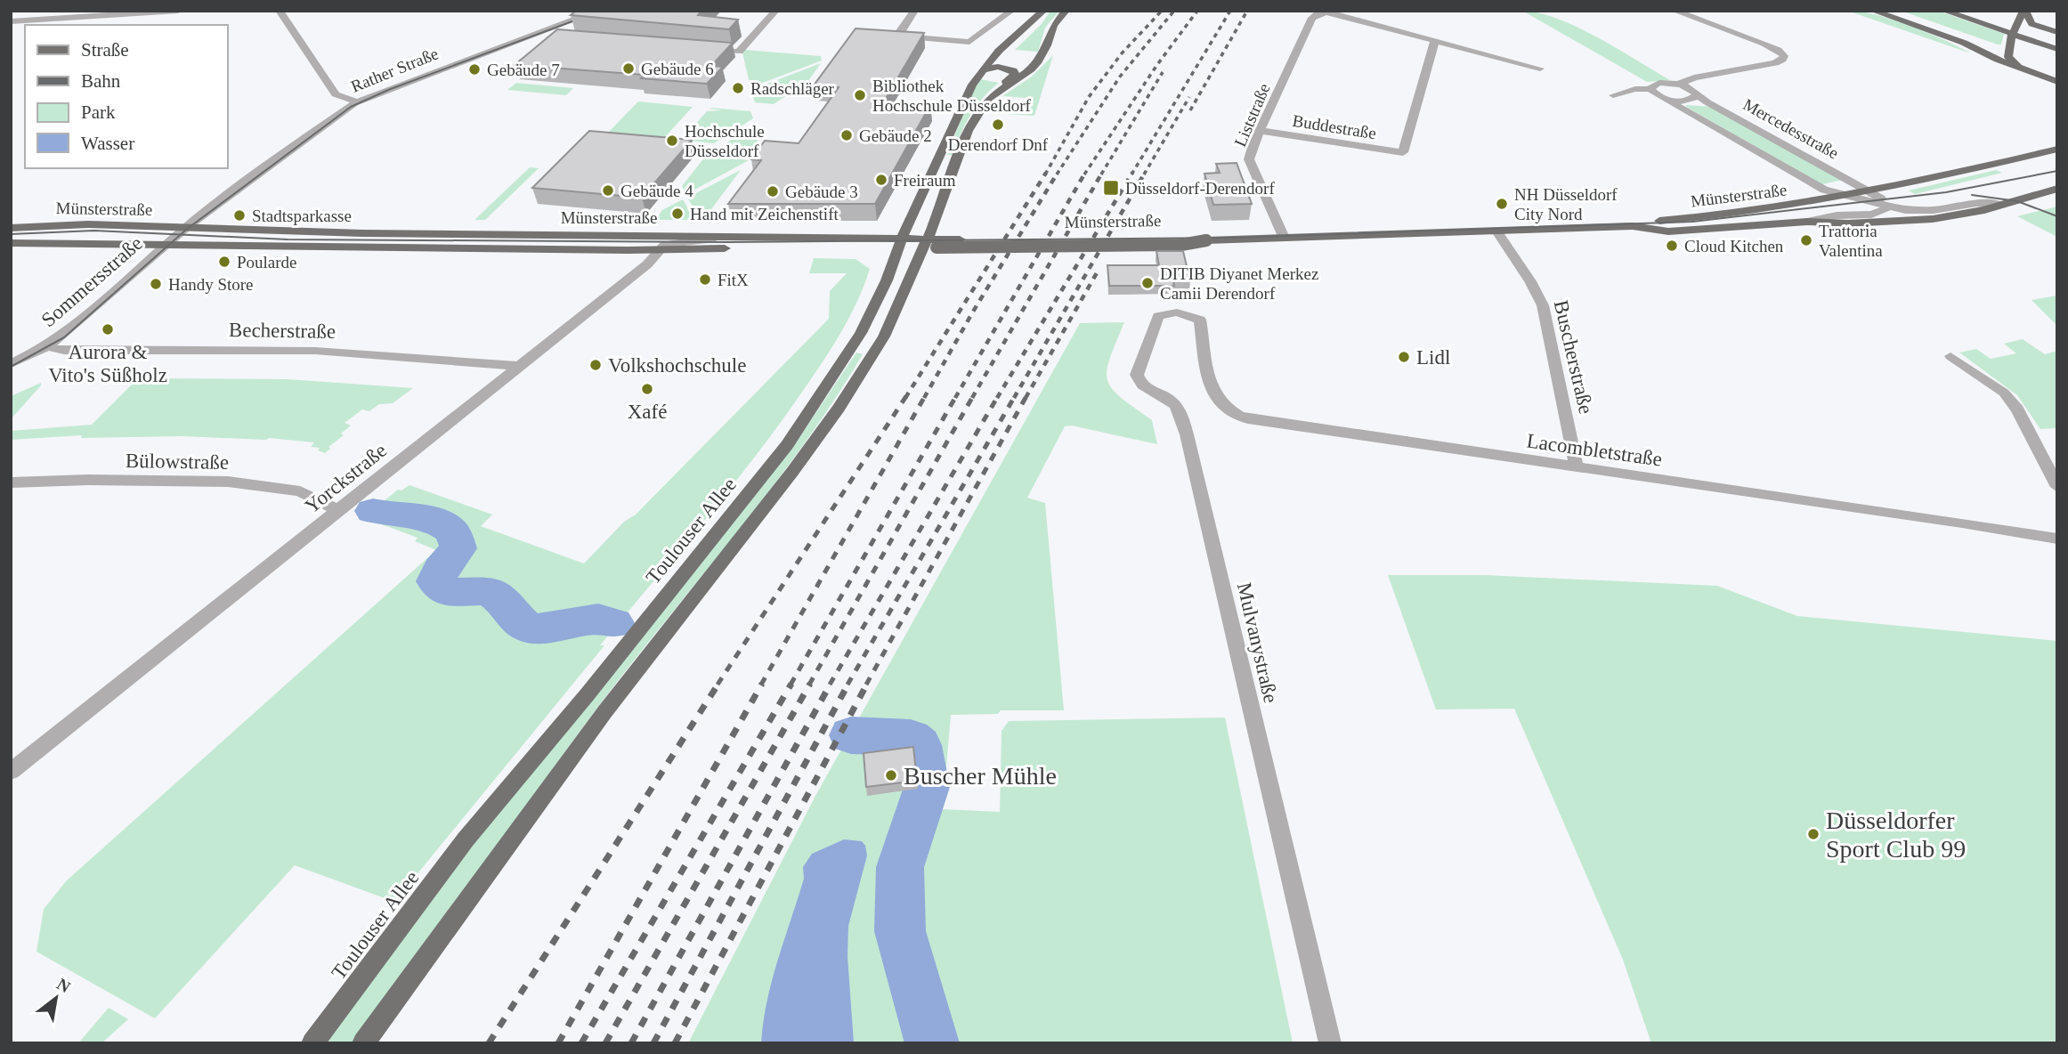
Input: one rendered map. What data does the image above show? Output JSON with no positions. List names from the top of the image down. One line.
{"streets":{"main road":["Münsterstraße","Toulouser Allee"],"street":["Rather Straße","Liststraße","Buddestraße","Mercedesstraße","Sommersstraße","Becherstraße","Buscherstraße","Lacombletstraße","Bülowstraße","Yorckstraße","Mulvanystraße"]},"crossings":[["Rather Straße","Münsterstraße"],["Rather Straße","Sommersstraße"],["Liststraße","Buddestraße"],["Liststraße","Münsterstraße"],["Mercedesstraße","Münsterstraße"],["Münsterstraße","Sommersstraße"],["Münsterstraße","Buscherstraße"],["Münsterstraße","Yorckstraße"],["Münsterstraße","Toulouser Allee"],["Sommersstraße","Becherstraße"],["Becherstraße","Yorckstraße"],["Buscherstraße","Lacombletstraße"],["Lacombletstraße","Mulvanystraße"],["Bülowstraße","Yorckstraße"]],"places":{"other":["Gebäude 6","Gebäude 7","Radschläger","Bibliothek Hochschule Düsseldorf","Derendorf Dnf","Gebäude 2","Hochschule Düsseldorf","Freiraum","Gebäude 4","Gebäude 3","NH Düsseldorf City Nord","Hand mit Zeichenstift","Stadtsparkasse","Trattoria Valentina","Cloud Kitchen","Poularde","FitX","DITIB Diyanet Merkez Camii Derendorf","Handy Store","Aurora & Vito's Süßholz","Lidl","Volkshochschule","Xafé","Buscher Mühle","Düsseldorfer Sport Club 99"],"transit":["Düsseldorf-Derendorf"]},"legend":["Straße","Bahn","Park","Wasser"],"north":"top right"}
